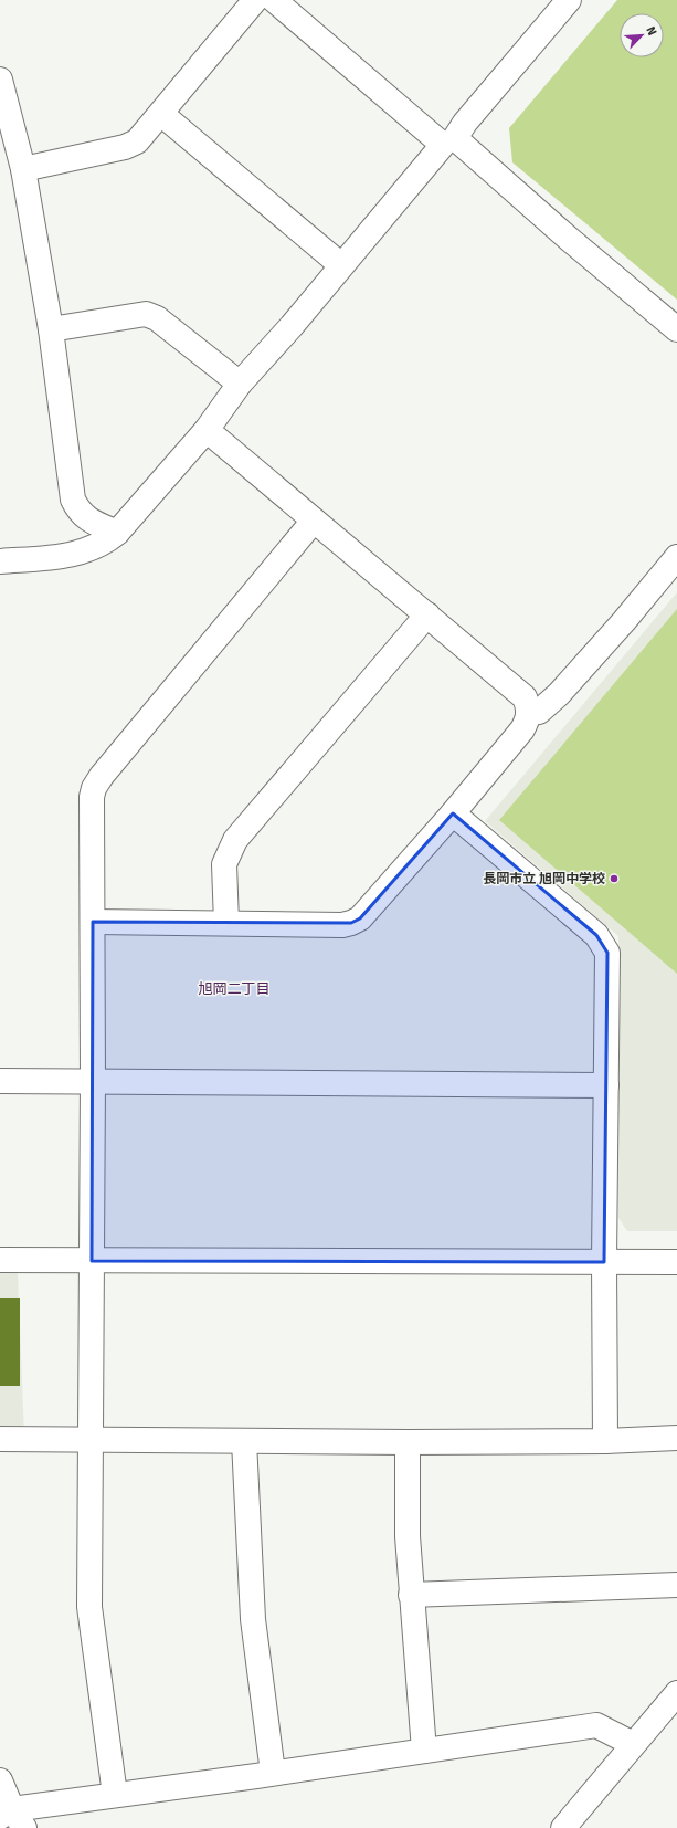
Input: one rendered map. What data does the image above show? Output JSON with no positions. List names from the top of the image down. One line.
{"districts":["旭岡二丁目"],"places":["長岡市立 旭岡中学校"],"north":"top right"}
